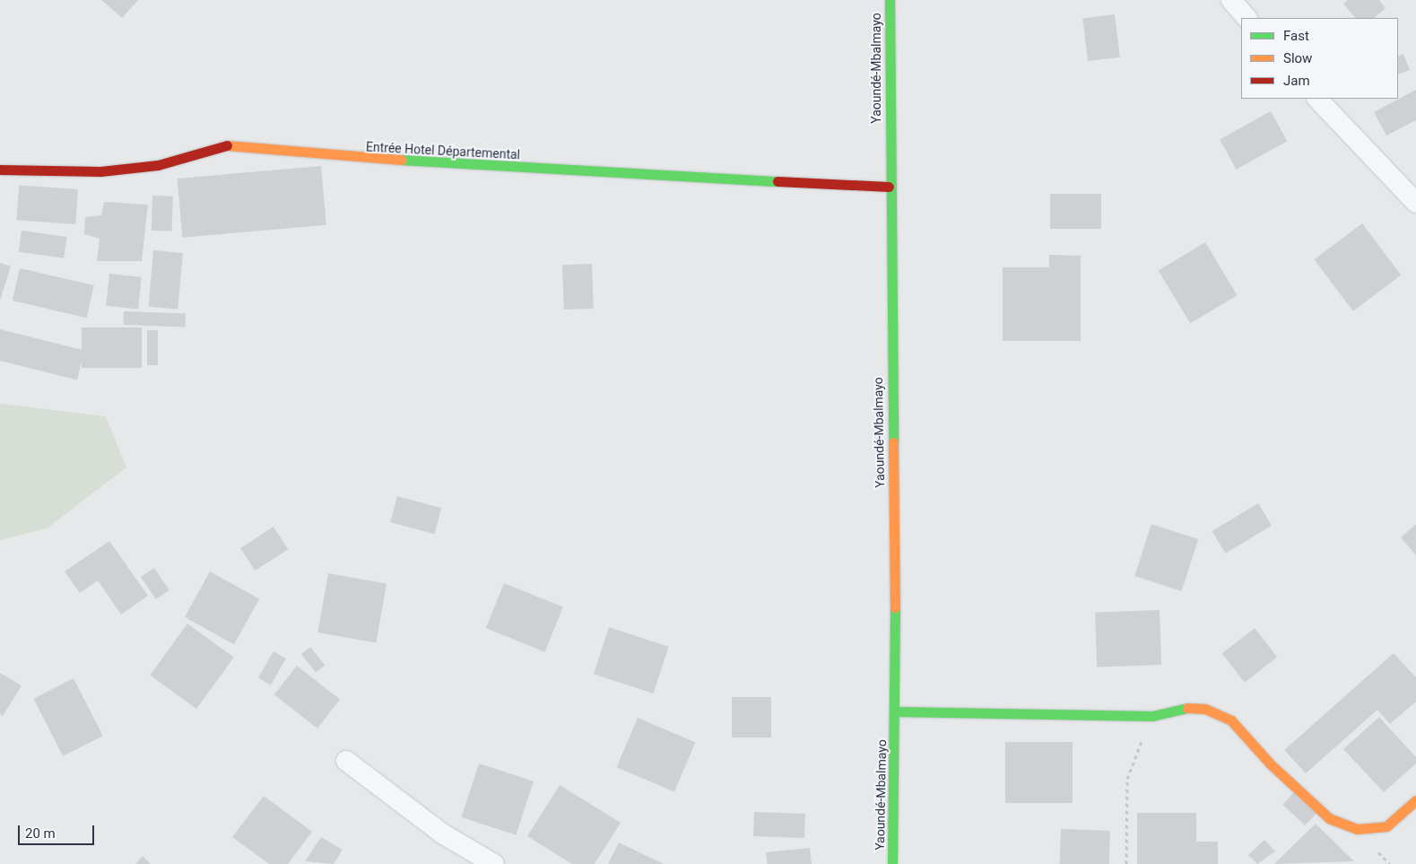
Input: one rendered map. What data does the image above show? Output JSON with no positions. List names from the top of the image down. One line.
{"streets":{"main road":["Yaoundé-Mbalmayo","Entrée Hotel Départemental"]},"crossings":[["Yaoundé-Mbalmayo","Entrée Hotel Départemental"]],"legend":["Fast","Slow","Jam"],"scale_bar":"20 m"}
